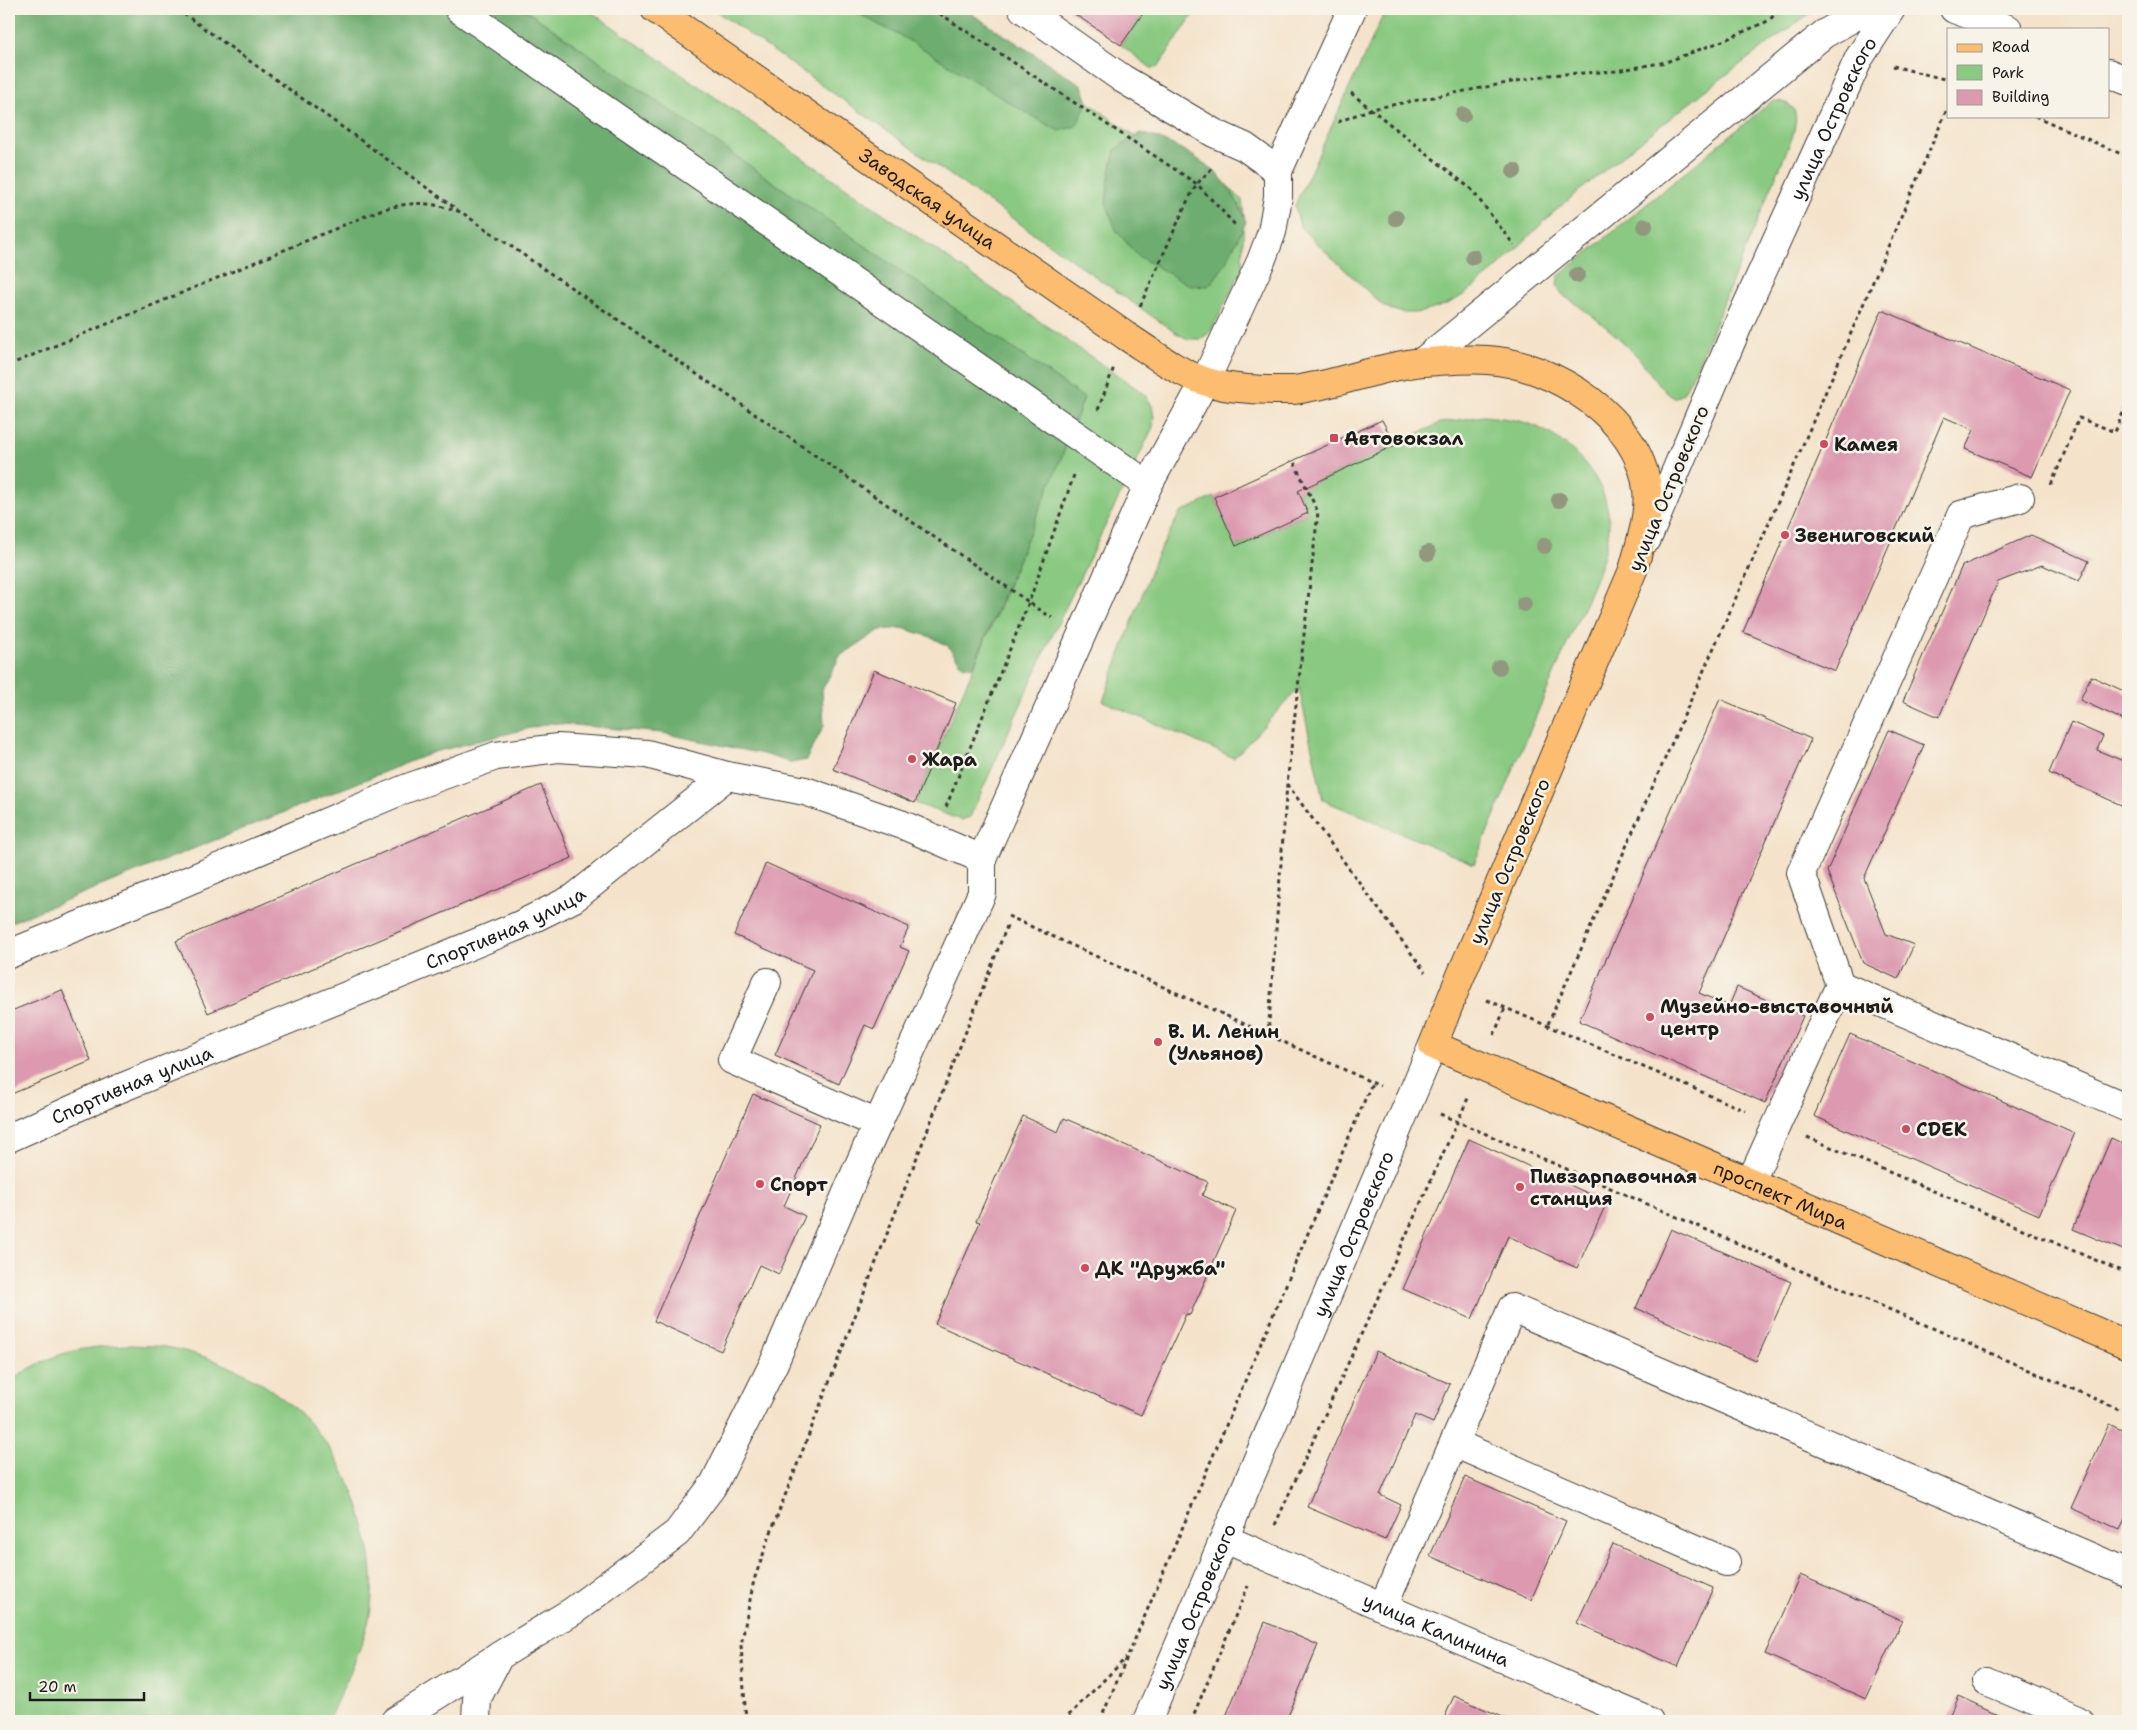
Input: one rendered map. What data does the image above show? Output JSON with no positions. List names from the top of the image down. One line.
{"streets":{"main road":["улица Островского","Заводская улица","проспект Мира"],"street":["Спортивная улица","улица Калинина"]},"crossings":[["улица Островского","Заводская улица"],["улица Островского","проспект Мира"],["улица Островского","улица Калинина"]],"places":{"transit":["Автовокзал"],"other":["Камея","Звениговский","Жара","Музейно-выставочный центр","В. И. Ленин (Ульянов)","CDEK","Спорт","Пивзарпавочная станция","ДК \"Дружба\""]},"legend":["Road","Park","Building"],"scale_bar":"20 m"}
